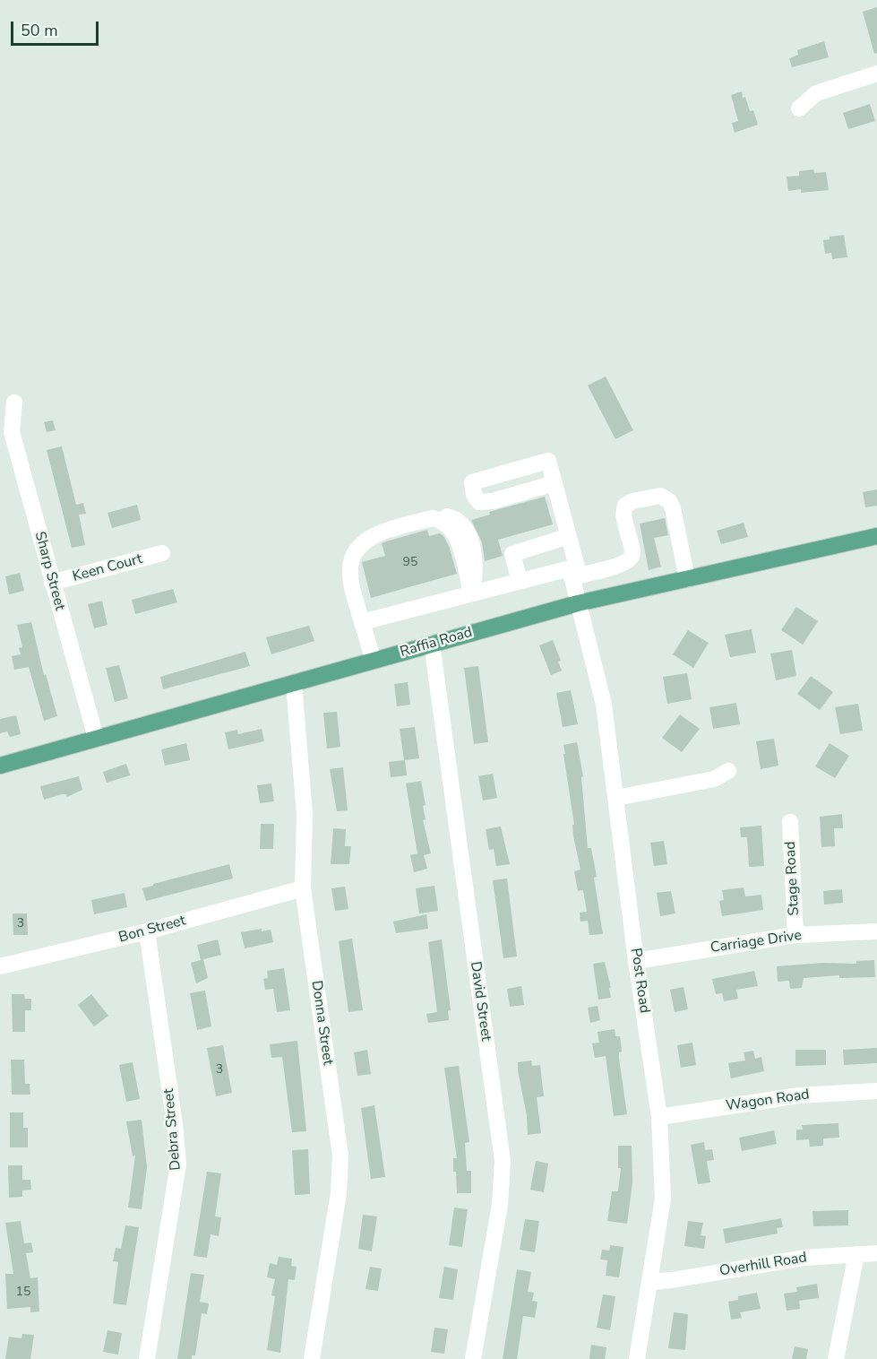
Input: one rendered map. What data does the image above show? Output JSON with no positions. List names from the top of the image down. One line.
{"streets":{"main road":["Raffia Road"],"street":["Keen Court","Sharp Street","Stage Road","Bon Street","Carriage Drive","Post Road","David Street","Donna Street","Wagon Road","Debra Street","Overhill Road"]},"crossings":[["Keen Court","Sharp Street"],["Sharp Street","Raffia Road"],["Raffia Road","Post Road"],["Raffia Road","David Street"],["Raffia Road","Donna Street"],["Stage Road","Carriage Drive"],["Bon Street","Donna Street"],["Bon Street","Debra Street"],["Carriage Drive","Post Road"],["Post Road","Wagon Road"],["Post Road","Overhill Road"]],"house_numbers":["95","3","3","15"],"scale_bar":"50 m"}
